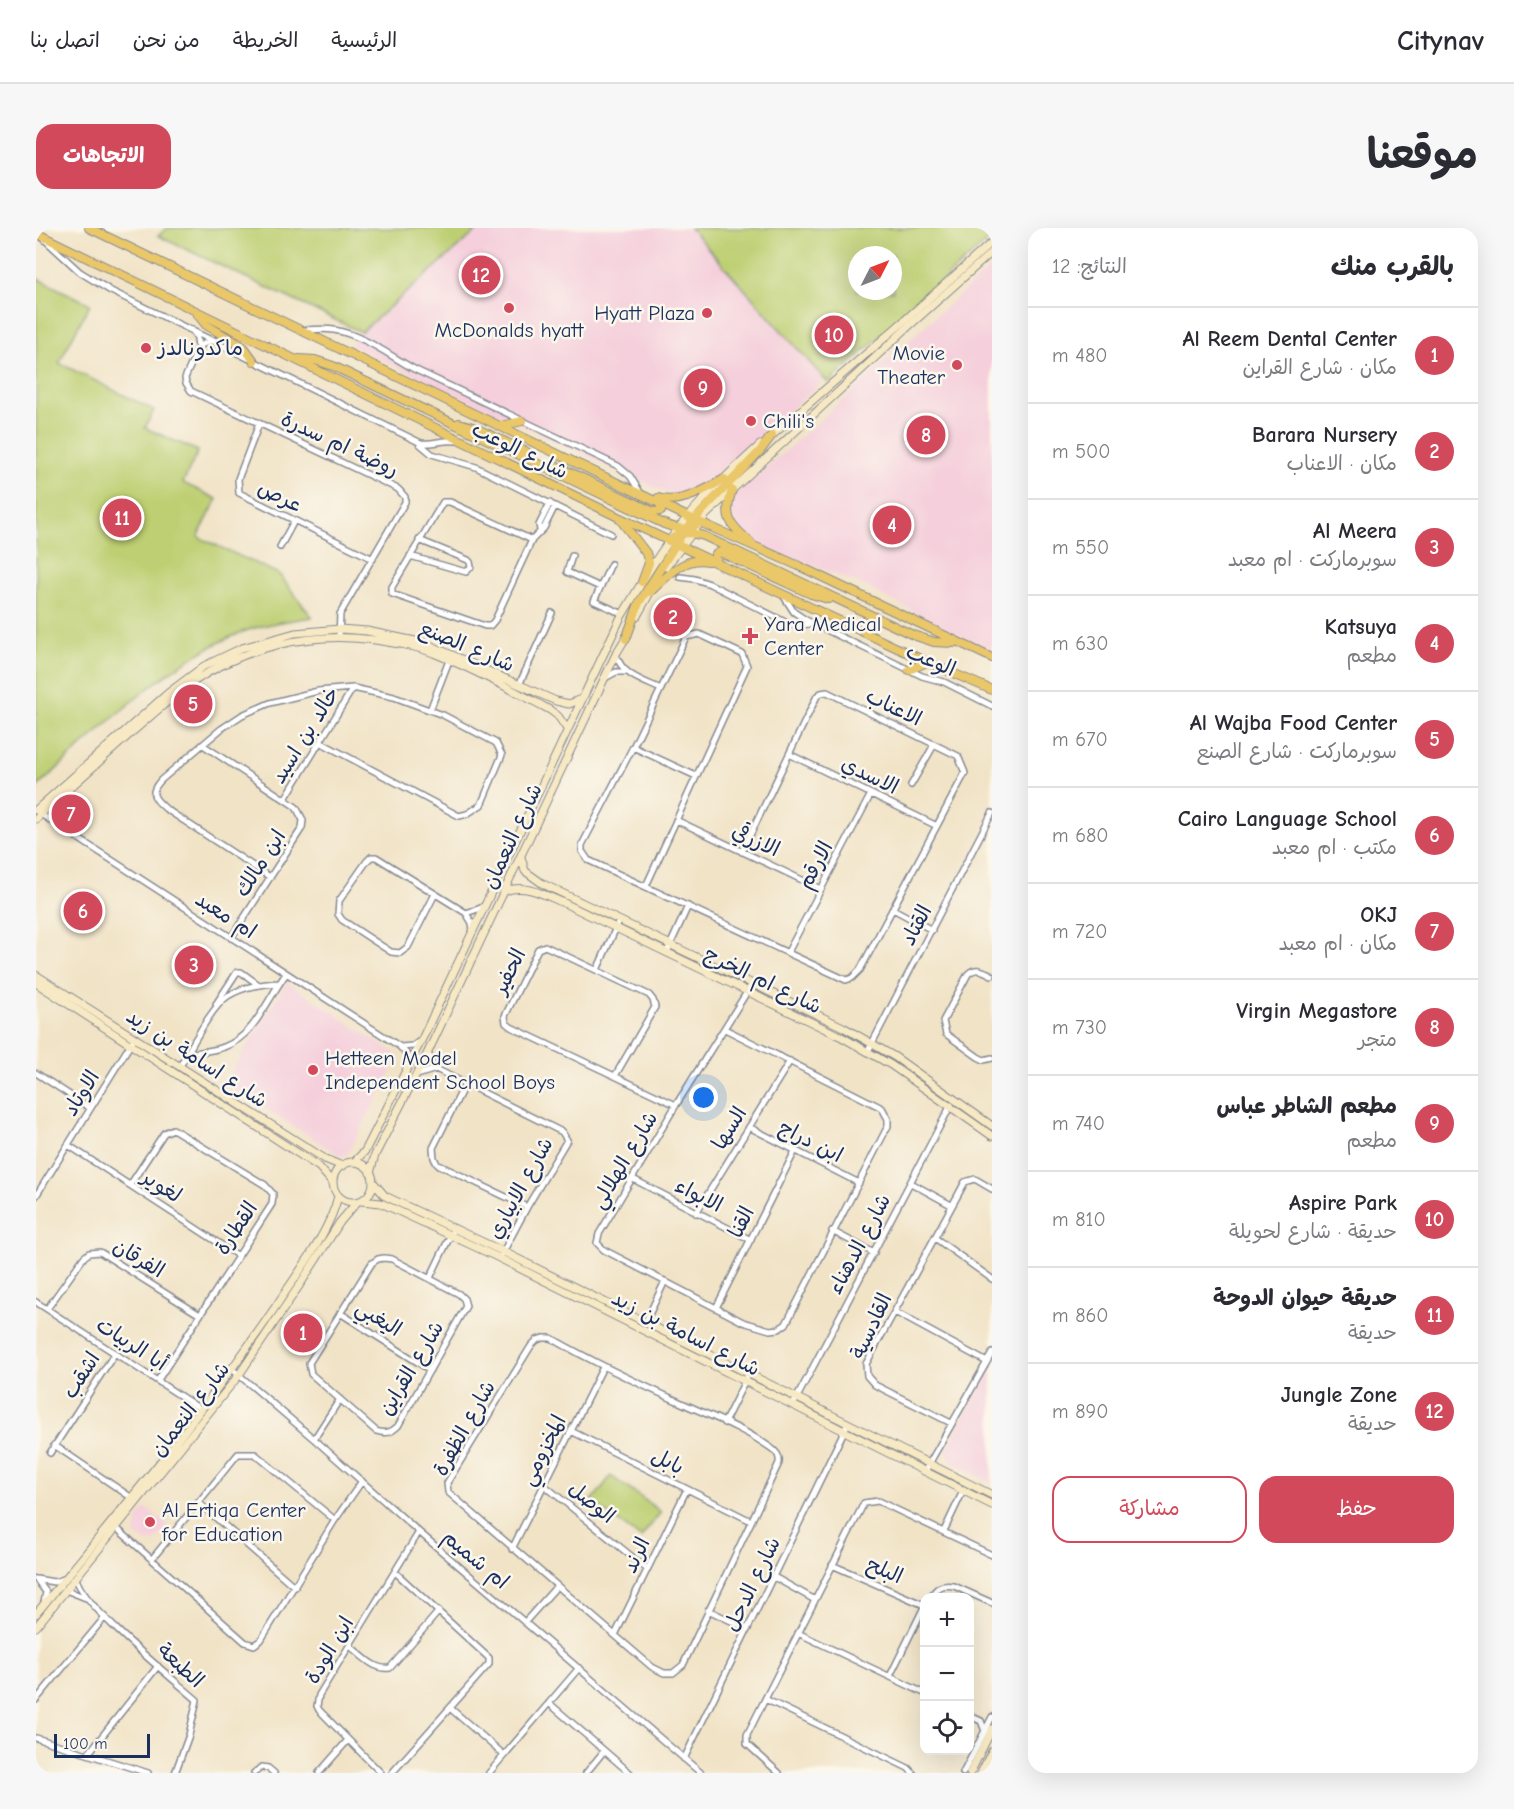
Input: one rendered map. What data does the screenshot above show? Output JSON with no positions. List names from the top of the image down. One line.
{"streets":{"main road":["شارع الوعب"],"street":["روضة ام سدرة","عرص","شارع الصنع","الوعب","الاعناب","خالد بن اسيد","الاسدي","شارع النعمان","الازرقي","ابن مالك","الارقم","ام معبد","القتاد","الحفير","شارع ام الخرج","شارع اسامة بن زيد","الاوتاد","السها","ابن دراج","شارع الهلالي","لغوير","شارع الابياري","الابواء","القنا","القطارة","شارع الدهناء","الفرقان","اليغبي","القادسية","أبا الربيات","شارع القراين","اشقب","شارع الظفرة","المخزومي","بابل","الوصل","الرند","ام شميم","البلح","شارع الدحل","ابن الودة","الطبعة"]},"crossings":[["روضة ام سدرة","عرص"],["روضة ام سدرة","شارع الصنع"],["شارع الوعب","الوعب"],["شارع الوعب","شارع النعمان"],["شارع الصنع","شارع النعمان"],["شارع الصنع","ام معبد"],["الاعناب","الاسدي"],["الاعناب","الازرقي"],["الاعناب","الارقم"],["خالد بن اسيد","ابن مالك"],["الاسدي","الارقم"],["شارع النعمان","شارع ام الخرج"],["شارع النعمان","شارع اسامة بن زيد"],["شارع النعمان","أبا الربيات"],["شارع النعمان","ام شميم"],["شارع النعمان","الطبعة"],["الازرقي","الارقم"],["ابن مالك","ام معبد"],["القتاد","شارع ام الخرج"],["الحفير","شارع الهلالي"],["شارع ام الخرج","شارع الهلالي"],["شارع ام الخرج","شارع الدهناء"],["شارع اسامة بن زيد","الاوتاد"],["شارع اسامة بن زيد","شارع الابياري"],["شارع اسامة بن زيد","شارع الدهناء"],["شارع اسامة بن زيد","شارع الدحل"],["الاوتاد","لغوير"],["السها","ابن دراج"],["السها","شارع الهلالي"],["السها","الابواء"],["ابن دراج","شارع الهلالي"],["ابن دراج","القنا"],["شارع الهلالي","الابواء"],["شارع الهلالي","القنا"],["لغوير","القطارة"],["الابواء","القنا"],["القطارة","الفرقان"],["القطارة","أبا الربيات"],["الفرقان","أبا الربيات"],["اليغبي","شارع القراين"],["أبا الربيات","اشقب"],["شارع الظفرة","المخزومي"],["شارع الظفرة","بابل"],["شارع الظفرة","الرند"],["المخزومي","بابل"],["المخزومي","الوصل"],["بابل","الرند"],["الوصل","الرند"],["ام شميم","شارع الدحل"],["ام شميم","ابن الودة"]],"places":{"other":["McDonalds hyatt","Hyatt Plaza","ماكدونالدز","Movie Theater","Chili's","Hetteen Model Independent School Boys","Al Ertiqa Center for Education"],"health":["Yara Medical Center"]},"scale_bar":"100 m","north":"top right","page":{"header":"Citynav","nav":["الرئيسية","الخريطة","من نحن","اتصل بنا"],"title":"موقعنا","buttons":["الاتجاهات",["حفظ","مشاركة"]],"heading":["بالقرب منك","النتائج: 12"],"pins":["12","10","9","8","11","4","2","5","7","6","3","1"],"list":[{"mark":"1","name":"Al Reem Dental Center","note":"مكان · شارع القراين","value":"480 m"},{"mark":"2","name":"Barara Nursery","note":"مكان · الاعناب","value":"500 m"},{"mark":"3","name":"Al Meera","note":"سوبرماركت · ام معبد","value":"550 m"},{"mark":"4","name":"Katsuya","note":"مطعم","value":"630 m"},{"mark":"5","name":"Al Wajba Food Center","note":"سوبرماركت · شارع الصنع","value":"670 m"},{"mark":"6","name":"Cairo Language School","note":"مكتب · ام معبد","value":"680 m"},{"mark":"7","name":"OKJ","note":"مكان · ام معبد","value":"720 m"},{"mark":"8","name":"Virgin Megastore","note":"متجر","value":"730 m"},{"mark":"9","name":"مطعم الشاطر عباس","note":"مطعم","value":"740 m"},{"mark":"10","name":"Aspire Park","note":"حديقة · شارع لحويلة","value":"810 m"},{"mark":"11","name":"حديقة حيوان الدوحة","note":"حديقة","value":"860 m"},{"mark":"12","name":"Jungle Zone","note":"حديقة","value":"890 m"}],"map_buttons":["+","−"],"scale":"100 m"}}
